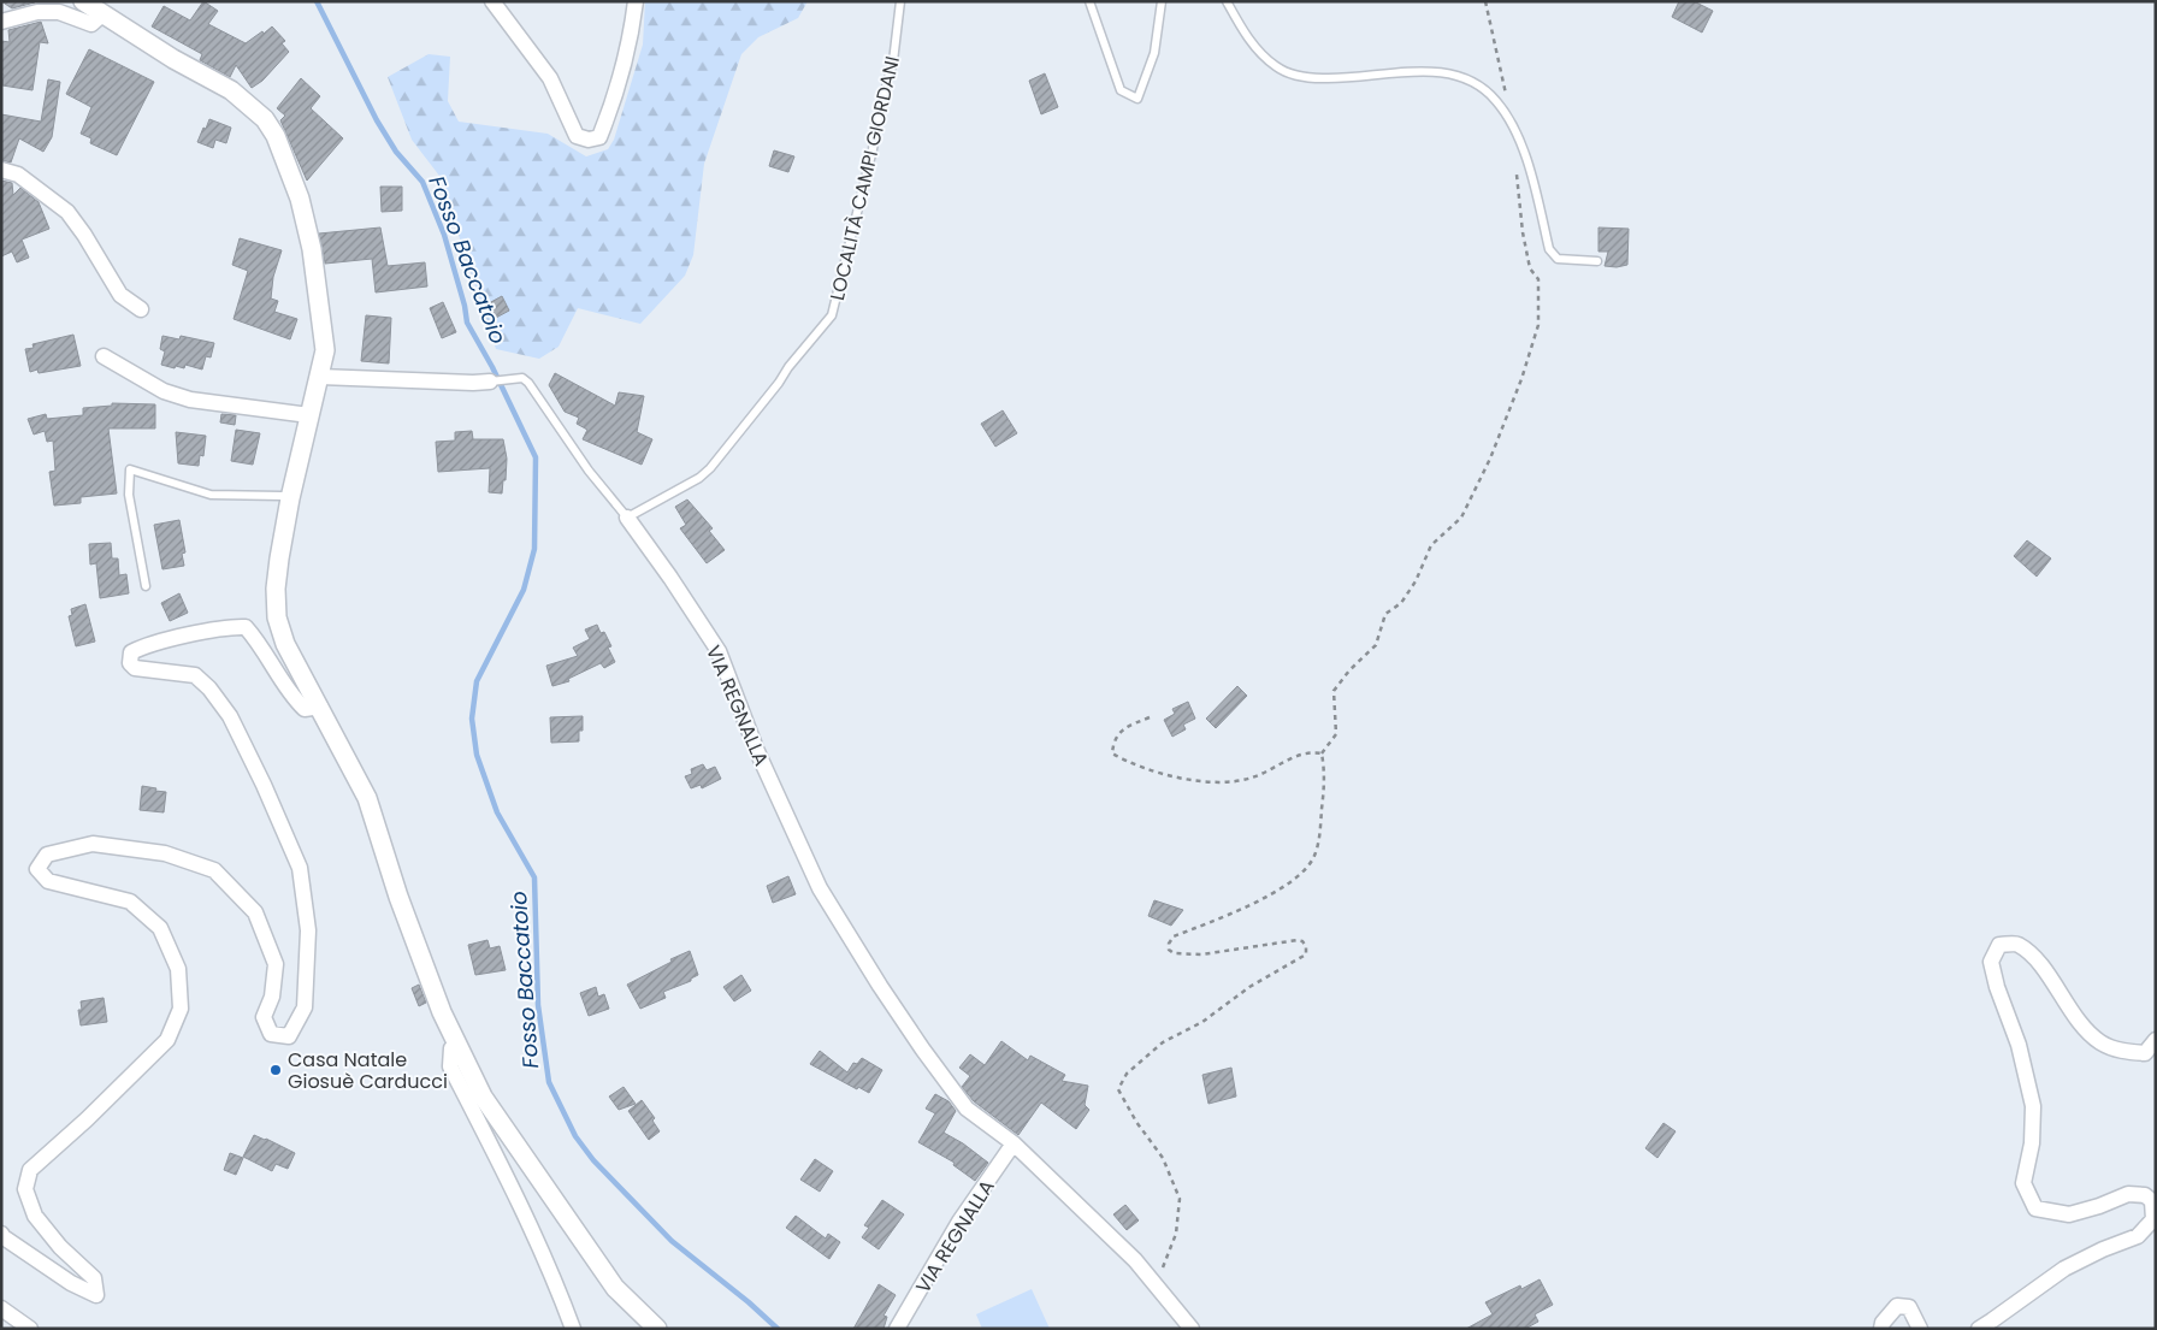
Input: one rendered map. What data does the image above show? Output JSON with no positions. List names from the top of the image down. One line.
{"streets":{"street":["VIA REGNALLA"],"lane":["LOCALITÀ CAMPI GIORDANI"]},"crossings":[["LOCALITÀ CAMPI GIORDANI","VIA REGNALLA"]],"water":["Fosso Baccatoio"],"places":["Casa Natale Giosuè Carducci"]}
